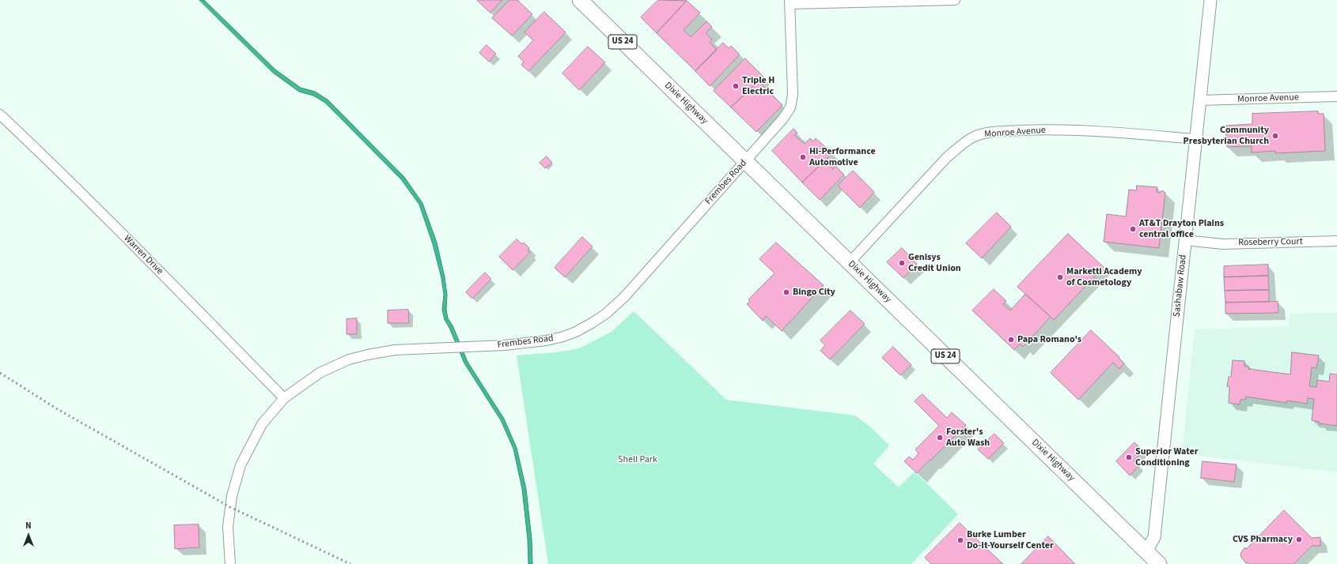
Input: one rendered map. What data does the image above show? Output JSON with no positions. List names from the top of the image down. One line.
{"streets":{"main road":["US 24","Dixie Highway"],"street":["Monroe Avenue","Frembes Road","Roseberry Court","Warren Drive","Sashabaw Road"]},"crossings":[["Monroe Avenue","Dixie Highway"],["Monroe Avenue","Sashabaw Road"],["Dixie Highway","Frembes Road"],["Dixie Highway","Sashabaw Road"],["Frembes Road","Warren Drive"],["Roseberry Court","Sashabaw Road"]],"parks":["Shell Park"],"places":["Triple H Electric","Community Presbyterian Church","Hi-Performance Automotive","AT&T Drayton Plains central office","Genisys Credit Union","Marketti Academy of Cosmetology","Bingo City","Papa Romano's","Forster's Auto Wash","Superior Water Conditioning","CVS Pharmacy","Burke Lumber Do-It-Yourself Center"],"north":"top"}
